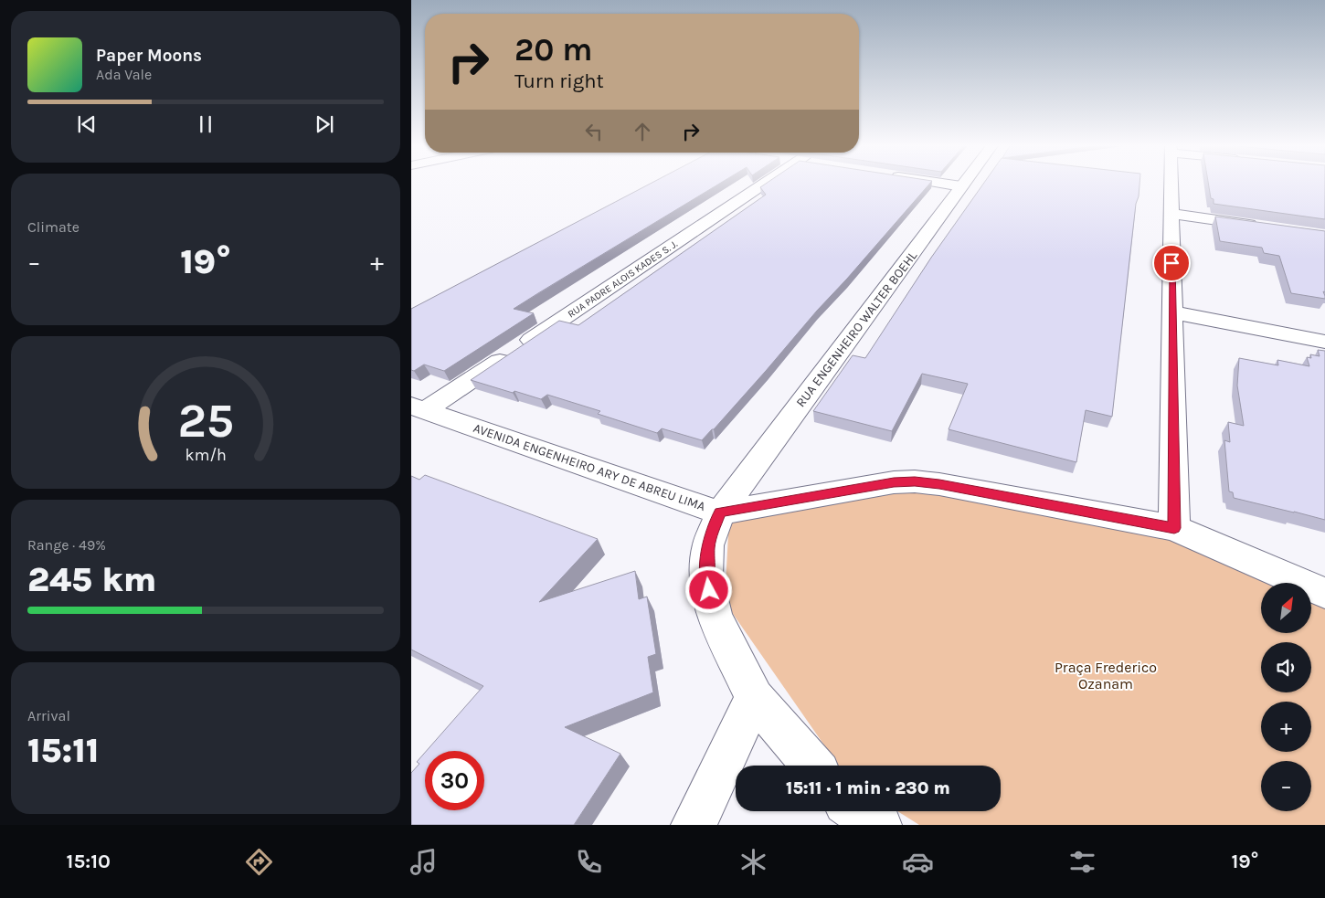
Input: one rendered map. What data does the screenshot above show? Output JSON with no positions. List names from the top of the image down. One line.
{"streets":{"street":["RUA PADRE ALOIS KADES S. J.","RUA ENGENHEIRO WALTER BOEHL","AVENIDA ENGENHEIRO ARY DE ABREU LIMA"]},"crossings":[["RUA PADRE ALOIS KADES S. J.","AVENIDA ENGENHEIRO ARY DE ABREU LIMA"],["RUA ENGENHEIRO WALTER BOEHL","AVENIDA ENGENHEIRO ARY DE ABREU LIMA"]],"parks":["Praça Frederico Ozanam"],"north":"top right","page":{"turn":["20 m","Turn right"],"song":["Paper Moons","Ada Vale"],"tile":["Climate",["Range · 49%","245 km"],["Arrival","15:11"]],"heat":["−","19°","+"],"map_buttons":["+","−"],"limit":"30","trip":"15:11 · 1 min · 230 m","tabs":["15:10","19°"],"gauge":["25","km/h"]}}
